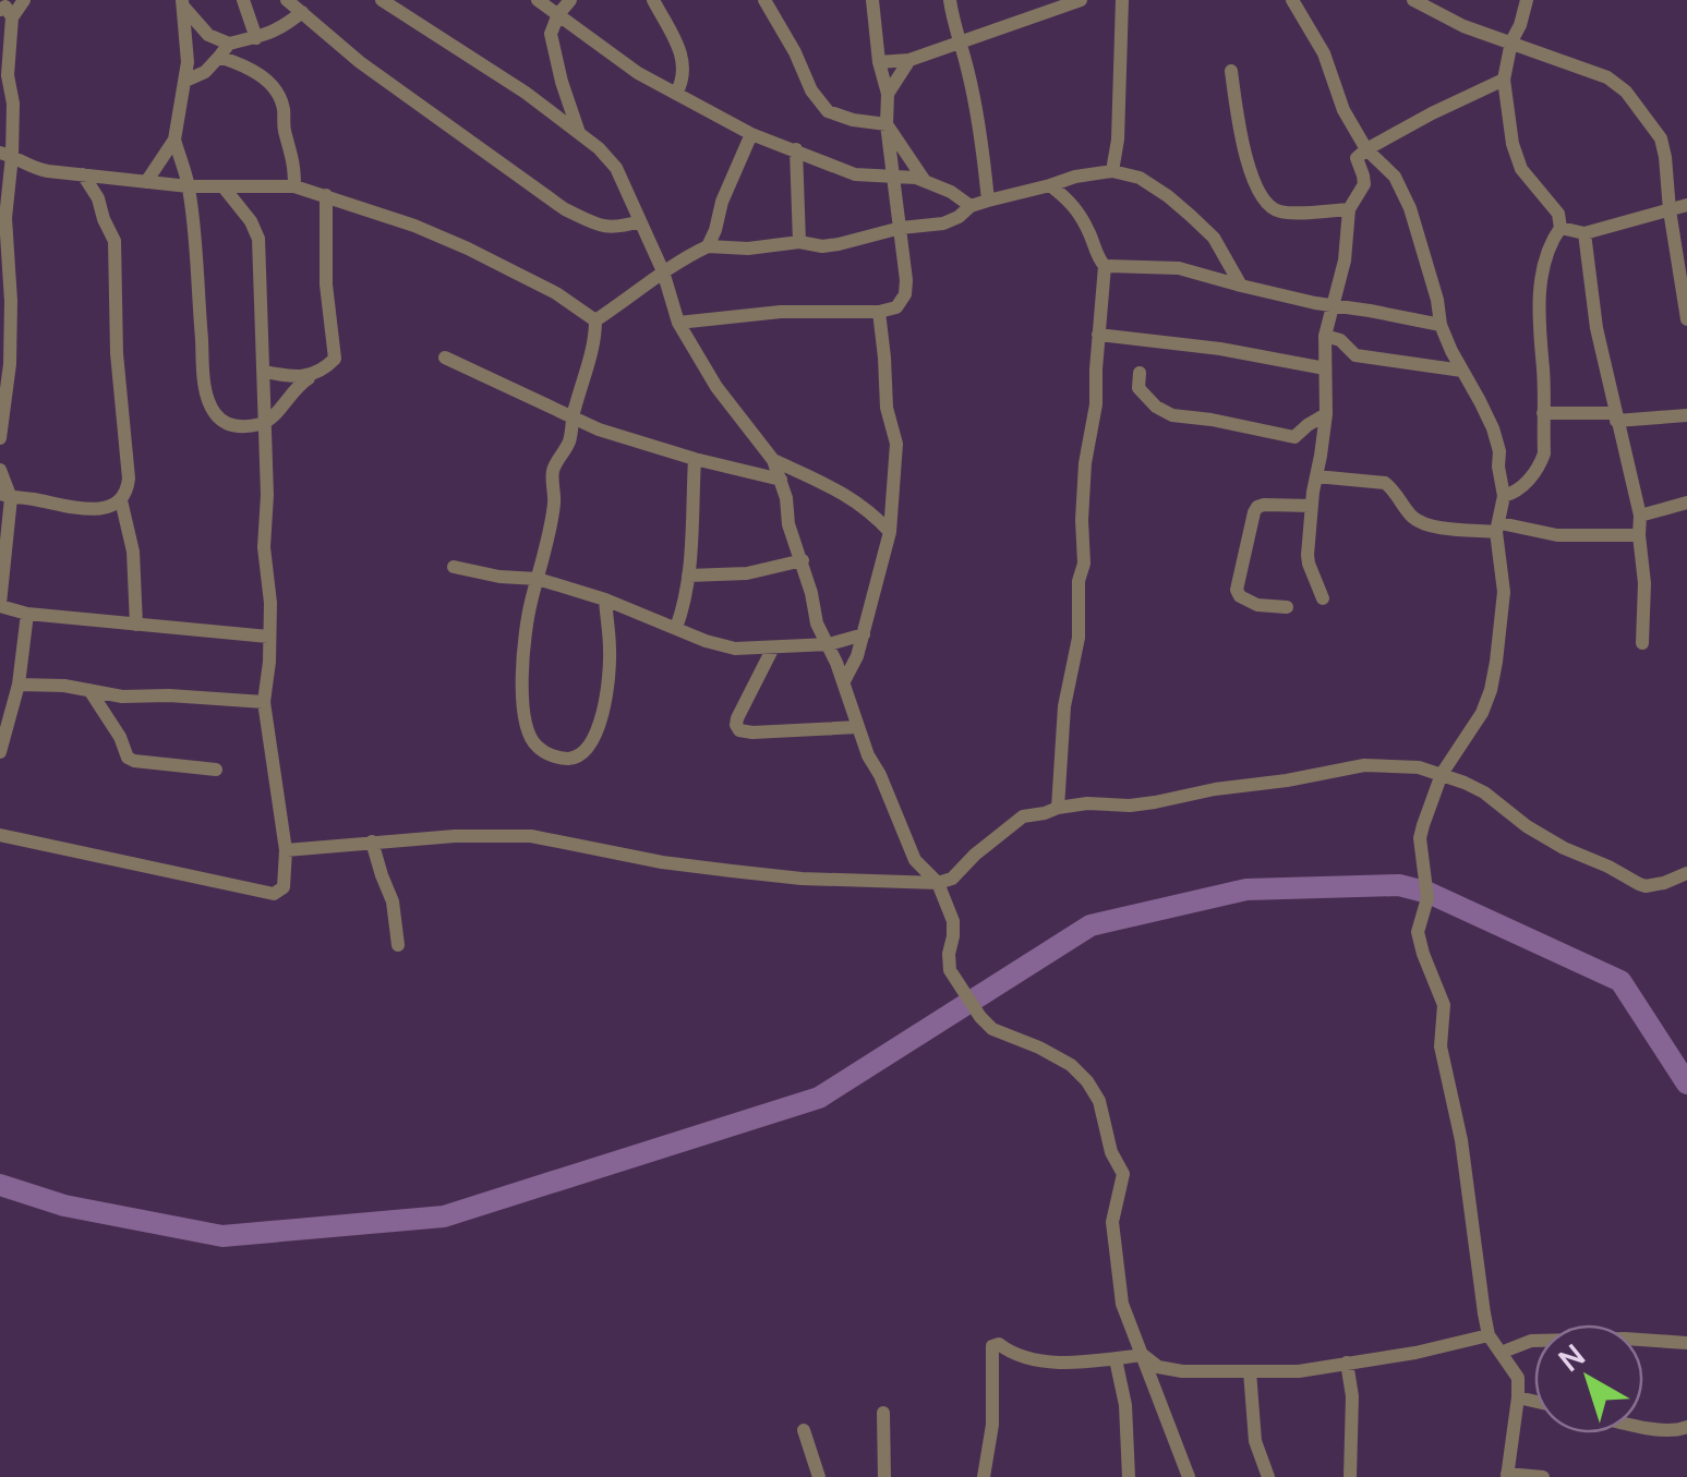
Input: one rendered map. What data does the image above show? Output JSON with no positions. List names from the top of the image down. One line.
{"north":"top left"}
